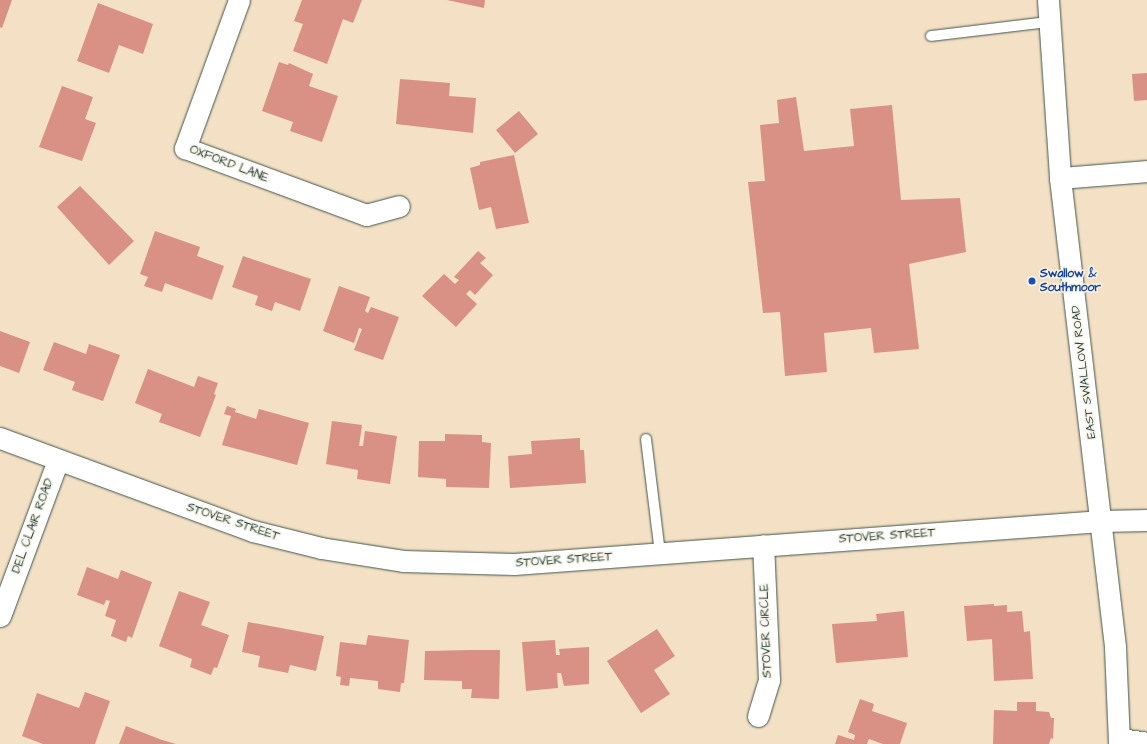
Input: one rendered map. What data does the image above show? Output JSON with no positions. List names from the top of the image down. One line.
{"streets":{"street":["OXFORD LANE","EAST SWALLOW ROAD","STOVER STREET","DEL CLAIR ROAD","STOVER CIRCLE"]},"crossings":[["EAST SWALLOW ROAD","STOVER STREET"],["STOVER STREET","DEL CLAIR ROAD"],["STOVER STREET","STOVER CIRCLE"]],"places":["Swallow & Southmoor"]}
